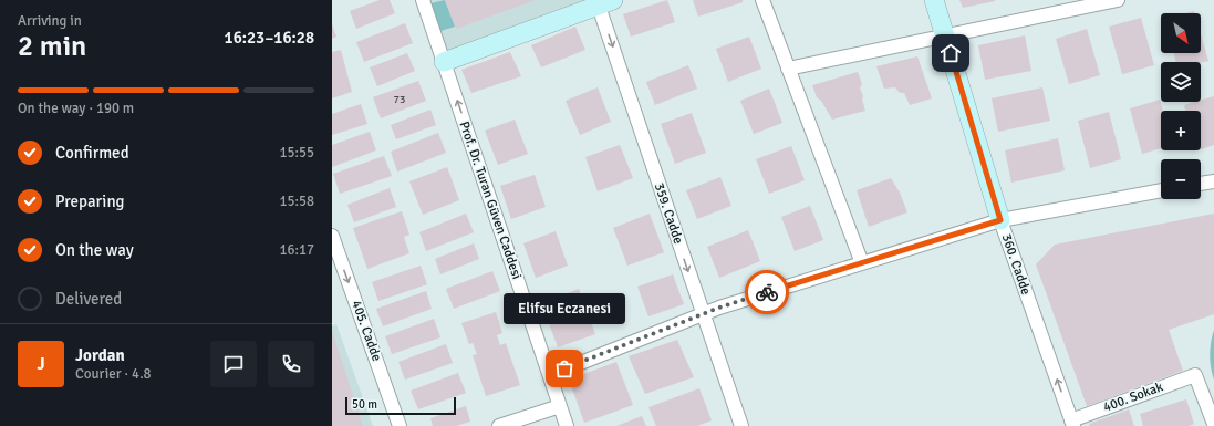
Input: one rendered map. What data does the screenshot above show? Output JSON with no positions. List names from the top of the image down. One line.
{"streets":{"street":["Prof. Dr. Turan Güven Caddesi","359. Cadde","360. Cadde","405. Cadde","400. Sokak"]},"crossings":[["360. Cadde","400. Sokak"]],"one_way":["Prof. Dr. Turan Güven Caddesi","359. Cadde","360. Cadde","405. Cadde"],"places":["Elifsu Eczanesi"],"house_numbers":["73"],"scale_bar":"50 m","north":"bottom right","page":{"heading":["2 min","Arriving in","16:23–16:28"],"panel":["Jordan","Courier · 4.8"],"map_buttons":["+","−"],"bar":"On the way · 190 m","list":[["Confirmed","15:55"],["Preparing","15:58"],["On the way","16:17"],"Delivered"],"bubble":"Elifsu Eczanesi","round":"J","scale":"50 m"}}
